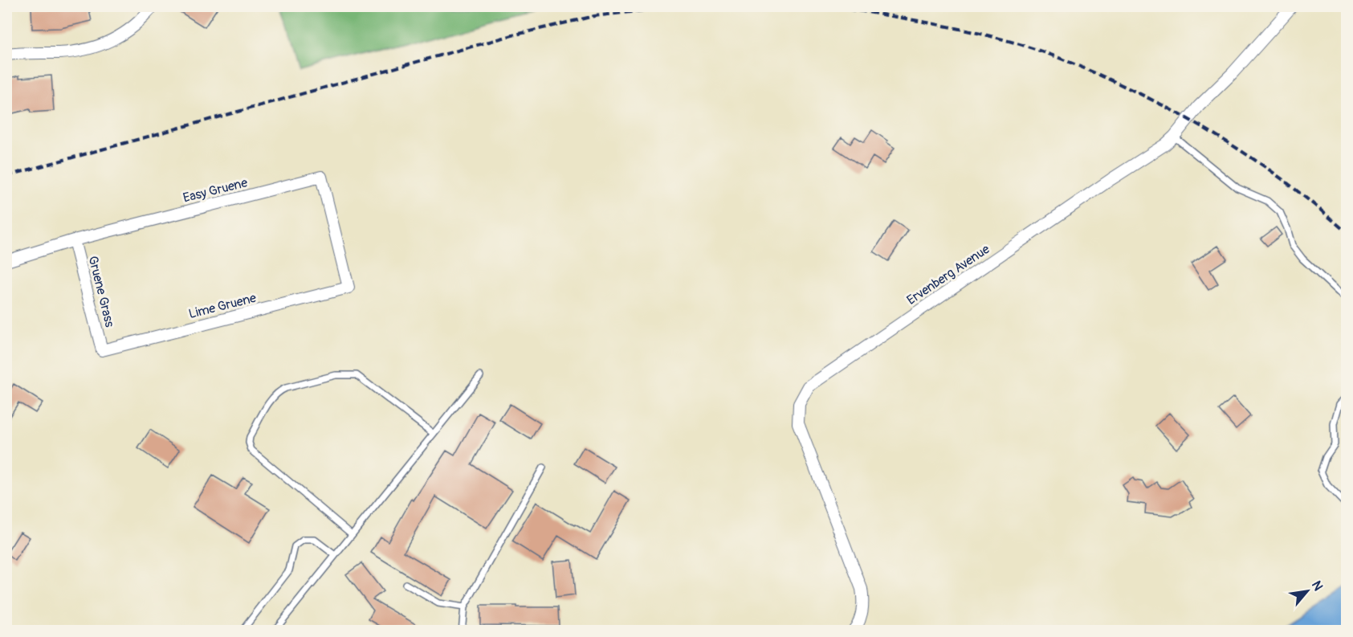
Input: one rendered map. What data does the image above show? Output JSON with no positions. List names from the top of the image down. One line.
{"streets":{"street":["Easy Gruene","Ervenberg Avenue","Gruene Grass","Lime Gruene"]},"crossings":[["Easy Gruene","Gruene Grass"],["Easy Gruene","Lime Gruene"],["Gruene Grass","Lime Gruene"]],"north":"top right"}
